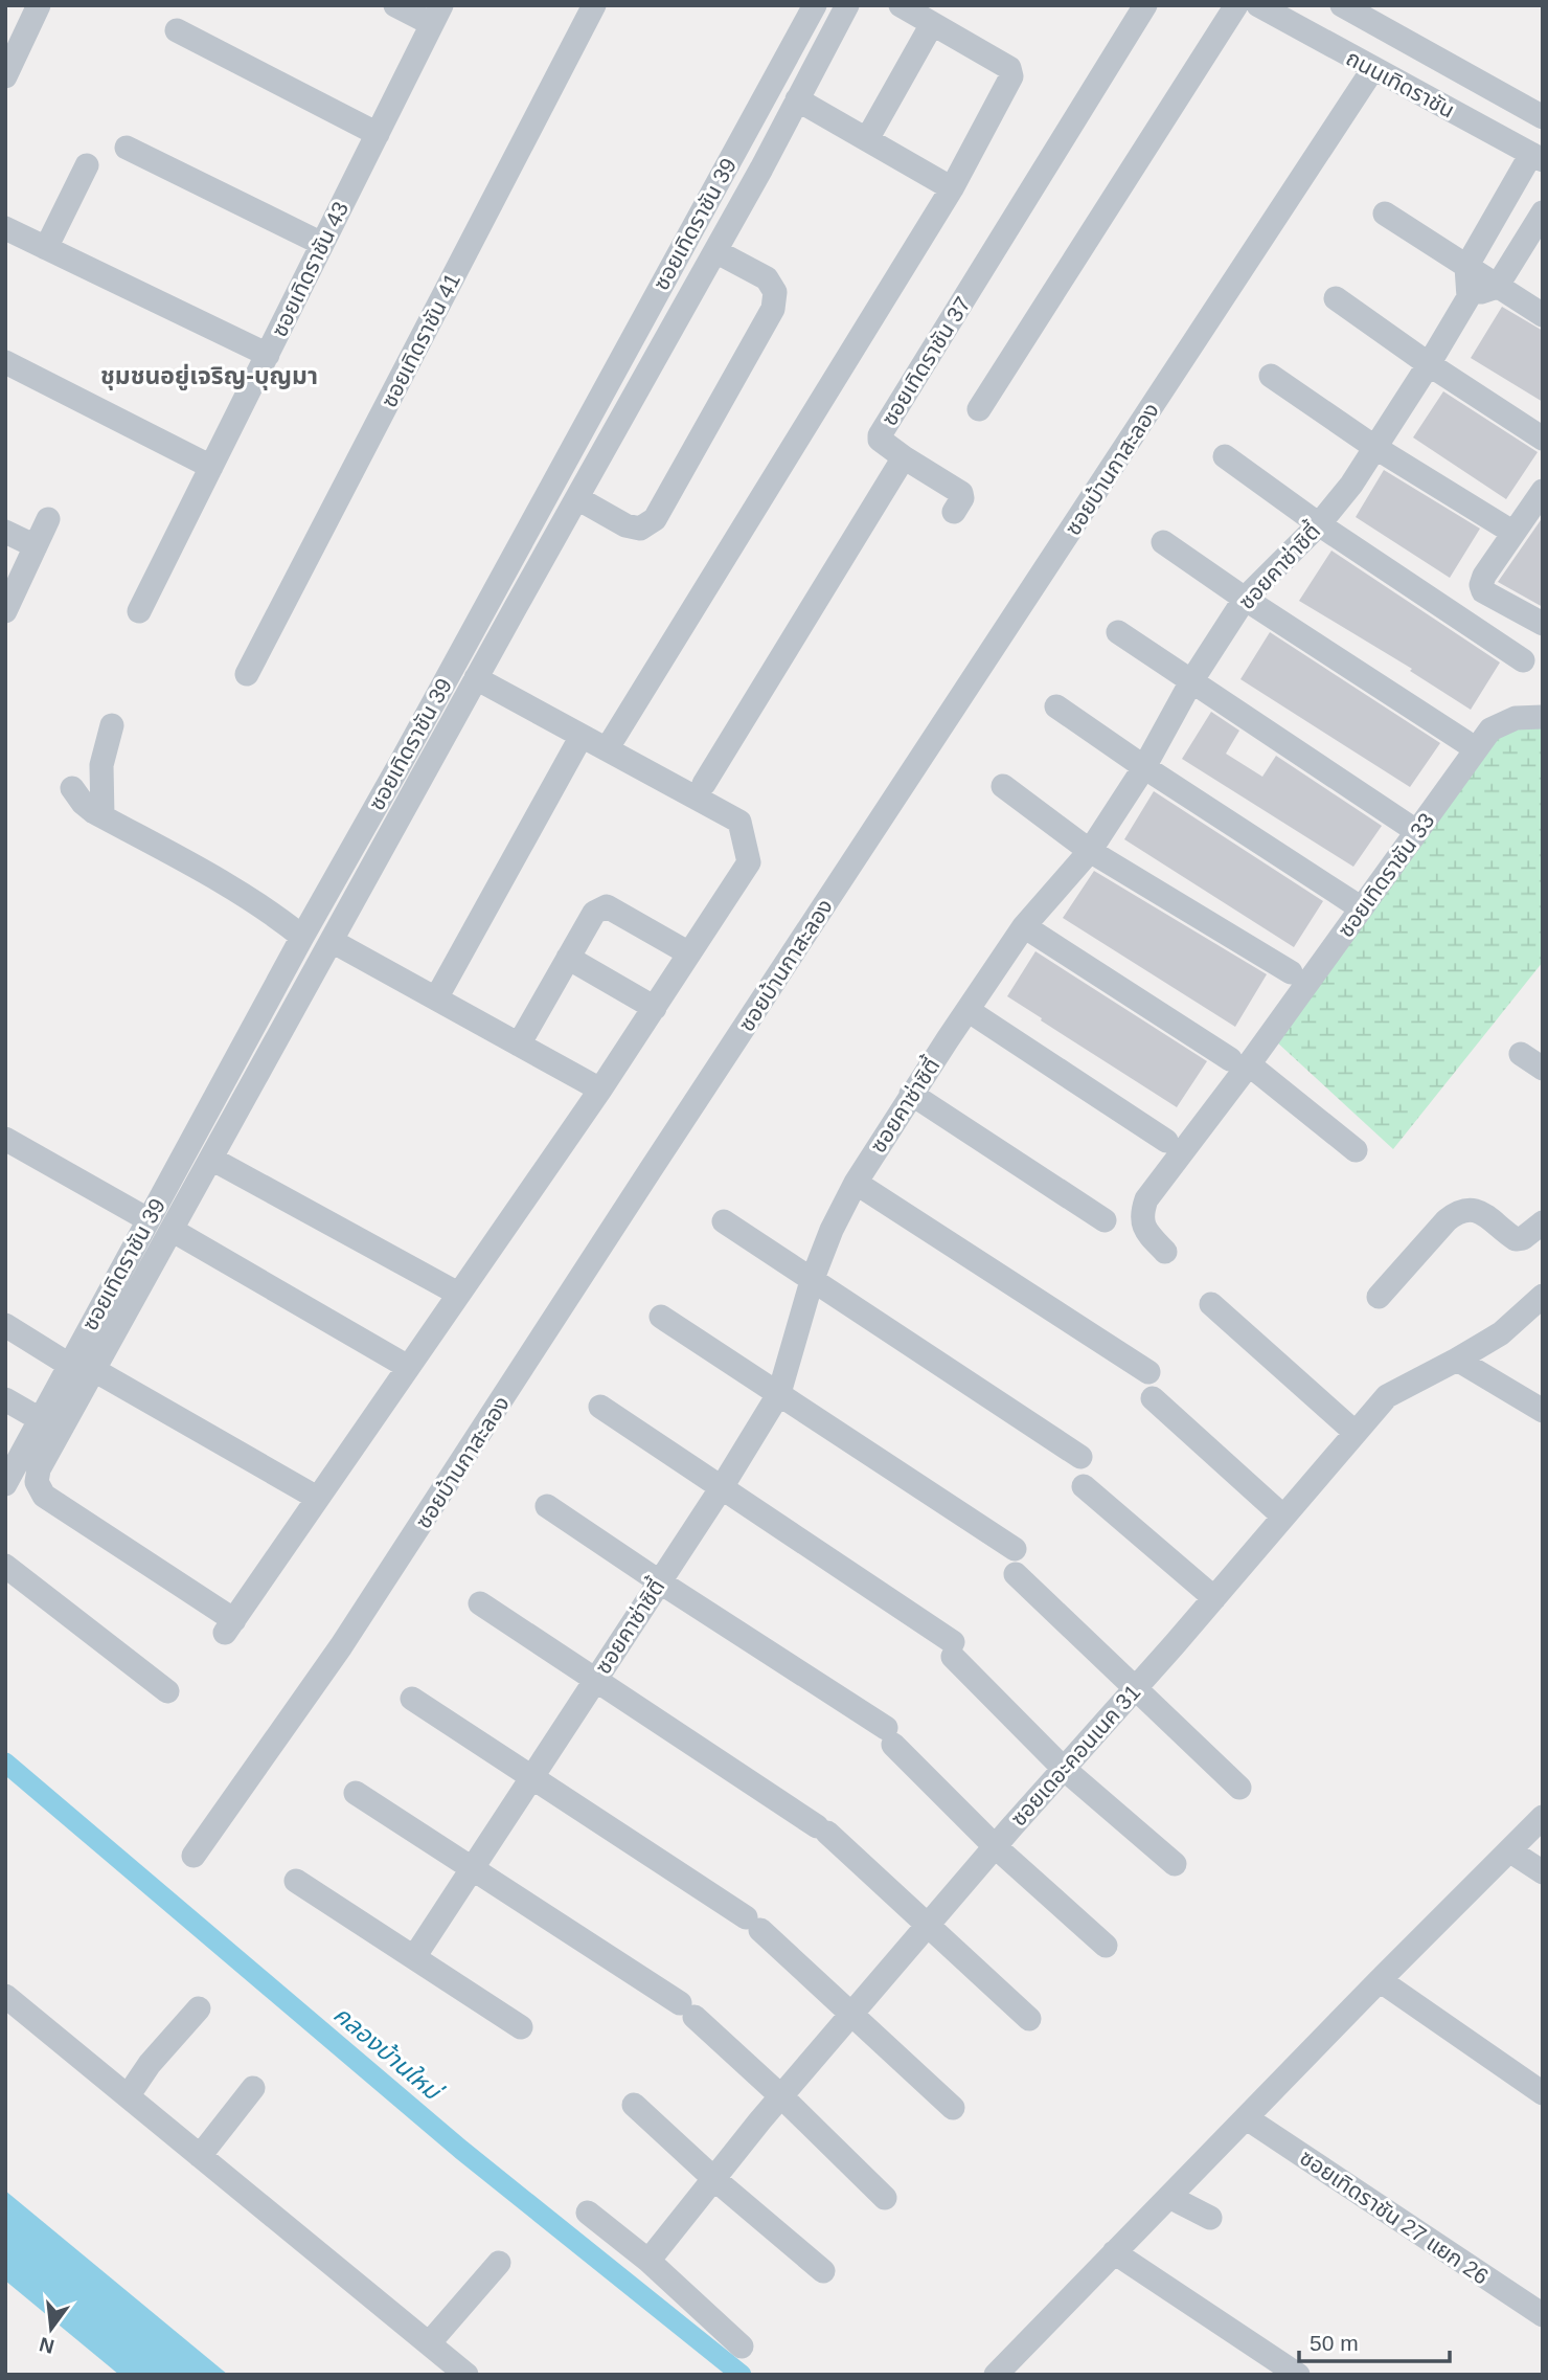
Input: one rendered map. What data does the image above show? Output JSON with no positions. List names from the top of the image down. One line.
{"streets":{"street":["ถนนเทิดราชัน","ซอยเทิดราชัน 39","ซอยเทิดราชัน 43","ซอยเทิดราชัน 41","ซอยเทิดราชัน 37","ซอยบ้านกาสะลอง","ซอยคาซ่าซิตี้","ซอยเทิดราชัน 33","ซอยเดอะคอนเนค 31","ซอยเทิดราชัน 27 แยก 26"]},"crossings":[["ถนนเทิดราชัน","ซอยบ้านกาสะลอง"]],"districts":["ชุมชนอยู่เจริญ-บุญมา"],"water":["คลองบ้านใหม่"],"scale_bar":"50 m","north":"bottom"}
